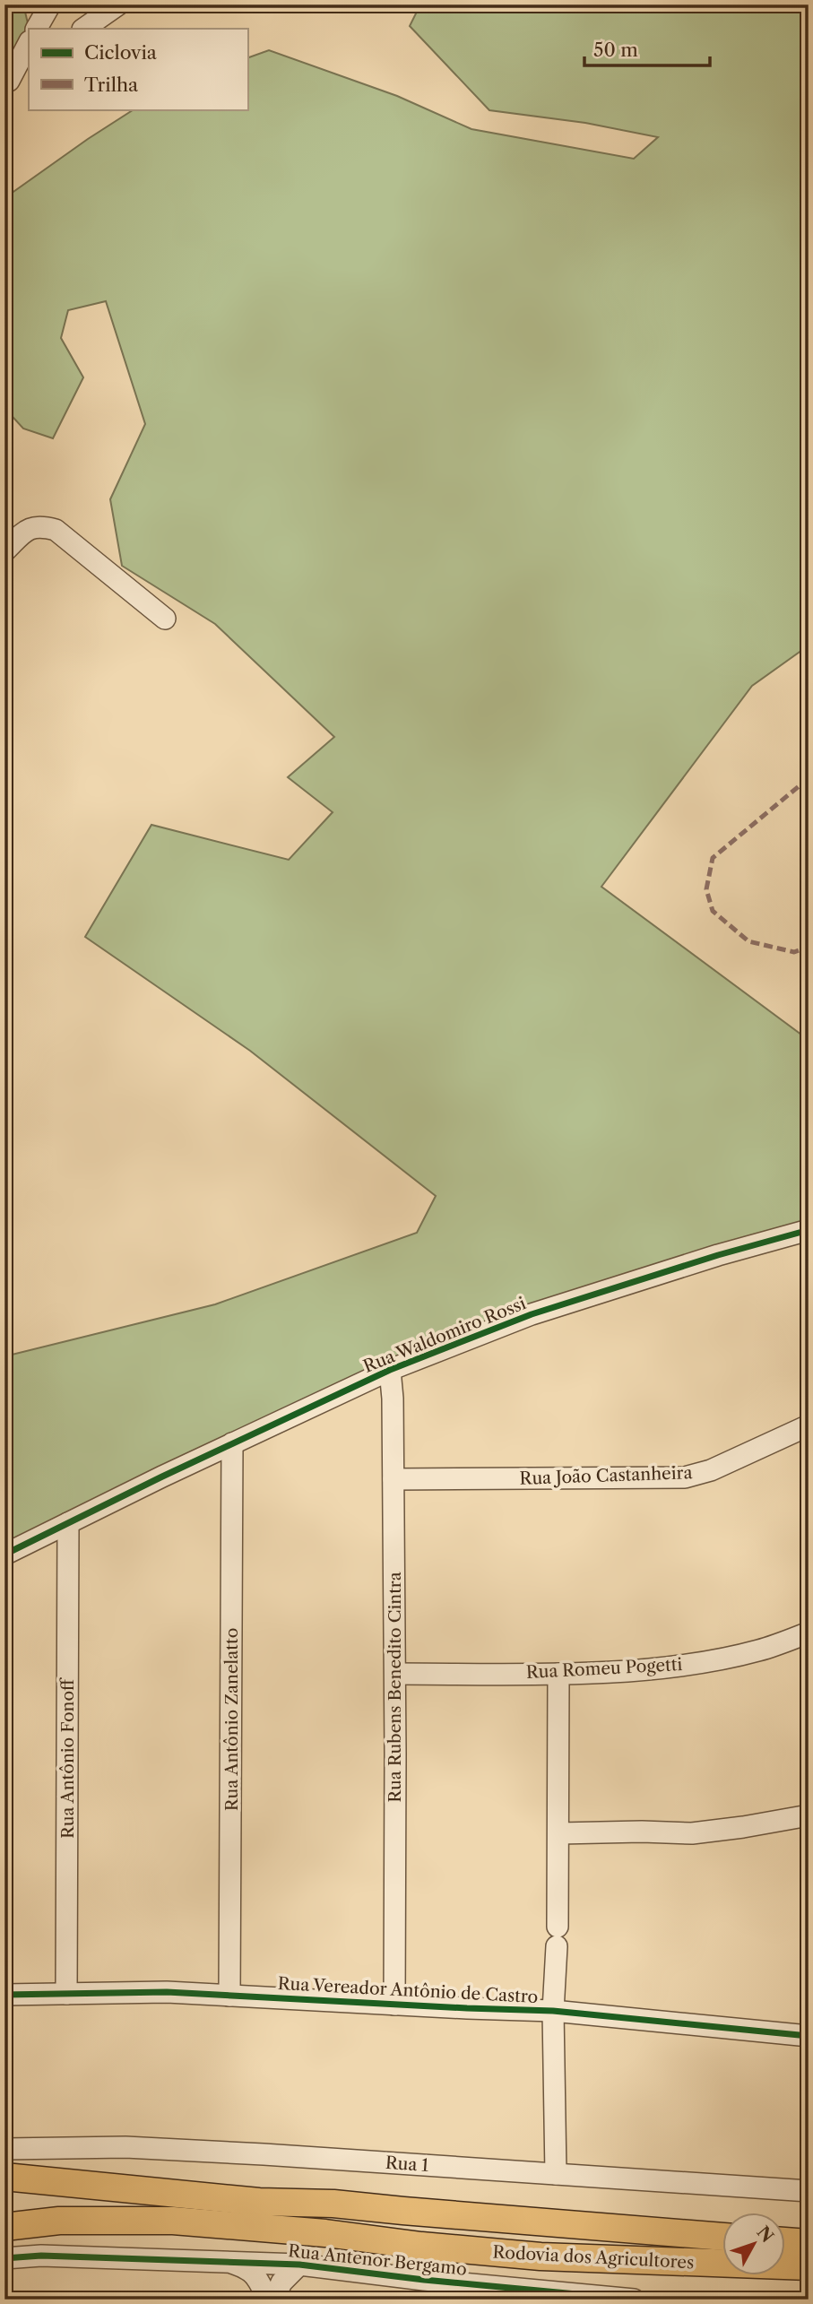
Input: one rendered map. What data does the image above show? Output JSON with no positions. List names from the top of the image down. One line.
{"streets":{"main road":["Rodovia dos Agricultores"],"street":["Rua Waldomiro Rossi","Rua João Castanheira","Rua Romeu Pogetti","Rua Rubens Benedito Cintra","Rua Antônio Zanelatto","Rua Antônio Fonoff","Rua Vereador Antônio de Castro","Rua 1","Rua Antenor Bergamo"]},"crossings":[["Rua Waldomiro Rossi","Rua Rubens Benedito Cintra"],["Rua Waldomiro Rossi","Rua Antônio Zanelatto"],["Rua Waldomiro Rossi","Rua Antônio Fonoff"],["Rua João Castanheira","Rua Rubens Benedito Cintra"],["Rua Romeu Pogetti","Rua Rubens Benedito Cintra"],["Rua Rubens Benedito Cintra","Rua Vereador Antônio de Castro"],["Rua Antônio Zanelatto","Rua Vereador Antônio de Castro"],["Rua Antônio Fonoff","Rua Vereador Antônio de Castro"]],"legend":["Ciclovia","Trilha"],"scale_bar":"50 m","north":"top right"}
